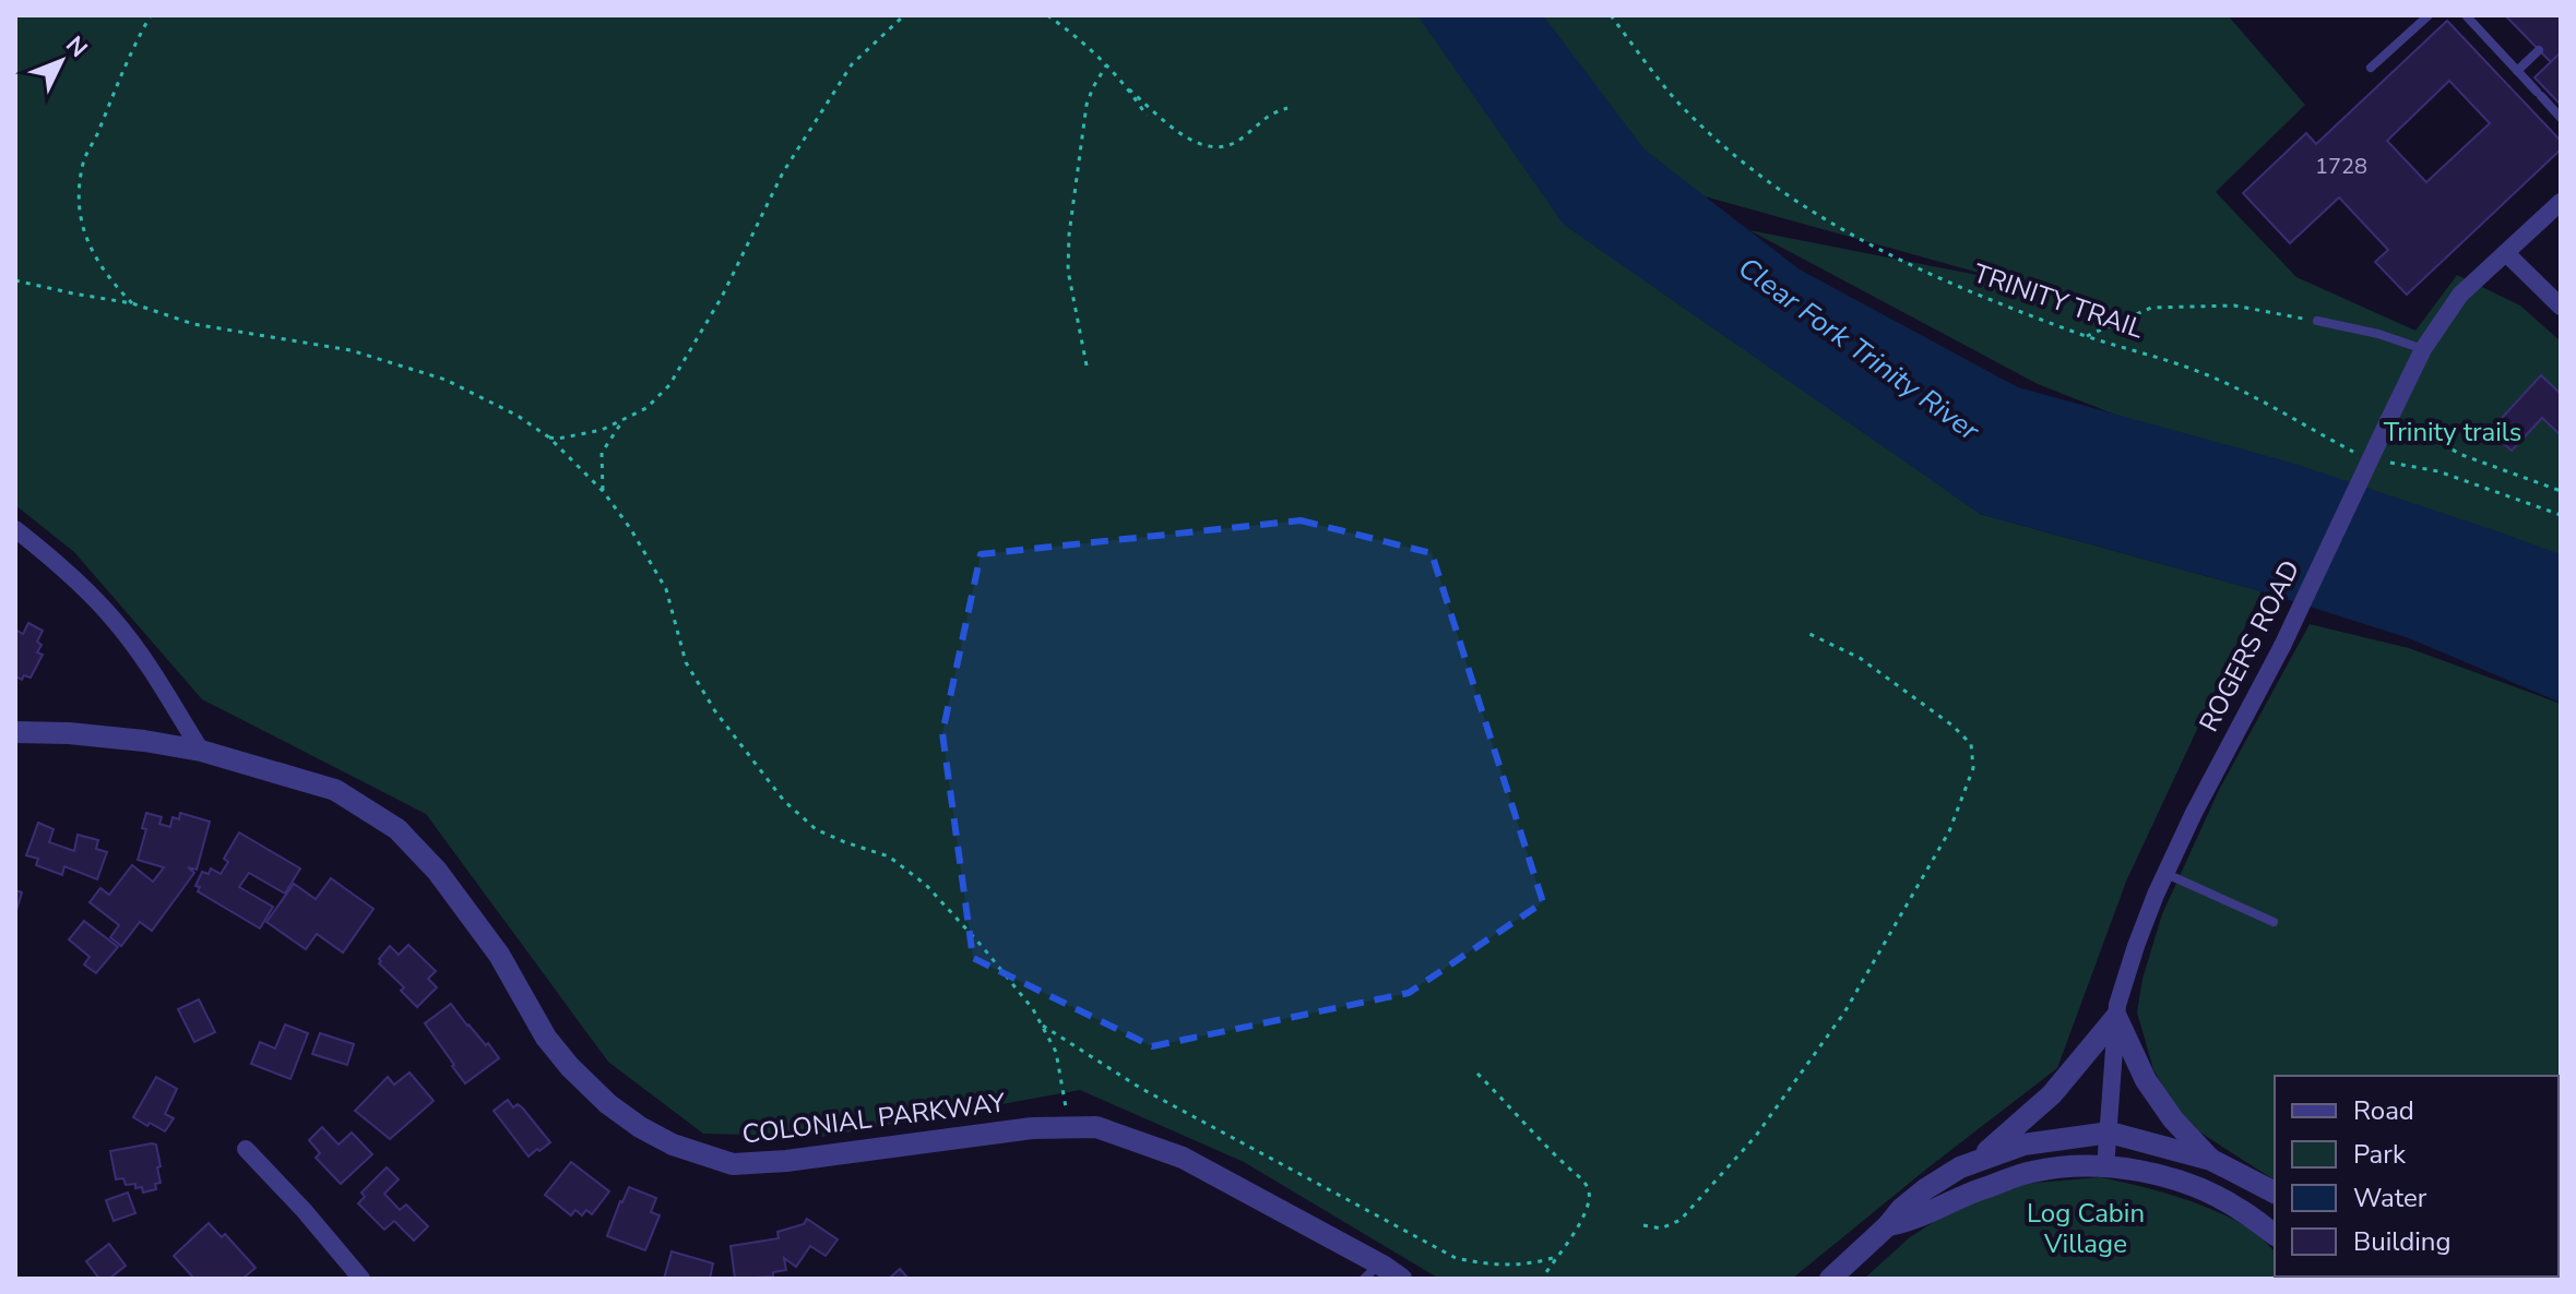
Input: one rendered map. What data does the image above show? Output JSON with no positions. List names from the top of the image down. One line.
{"streets":{"street":["ROGERS ROAD","COLONIAL PARKWAY"],"path":["TRINITY TRAIL"]},"water":["Clear Fork Trinity River"],"parks":["Trinity trails","Log Cabin Village"],"house_numbers":["1728"],"legend":["Road","Park","Water","Building"],"north":"top right"}
